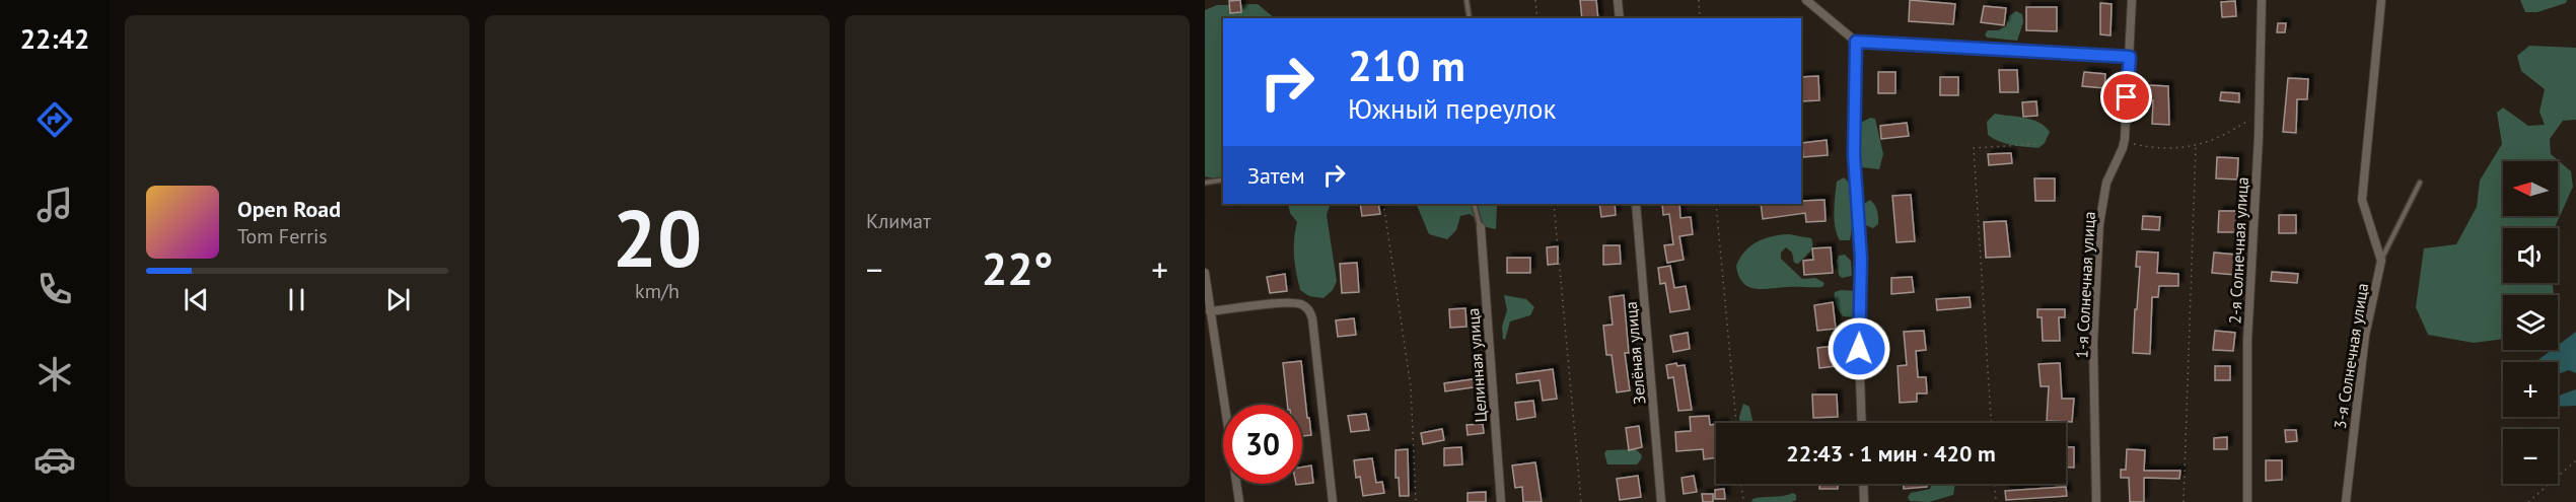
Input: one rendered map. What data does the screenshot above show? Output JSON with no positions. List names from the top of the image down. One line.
{"streets":{"street":["2-я Солнечная улица","1-я Солнечная улица","Зелёная улица","3-я Солнечная улица","Целинная улица"]},"north":"left","page":{"tabs":"22:42","tile":[["20","km/h"],"Климат"],"turn":["210 m","Южный переулок"],"then":"Затем","map_buttons":["+","−"],"song":["Open Road","Tom Ferris"],"heat":["−","22°","+"],"limit":"30","trip":"22:43 · 1 мин · 420 m"}}
